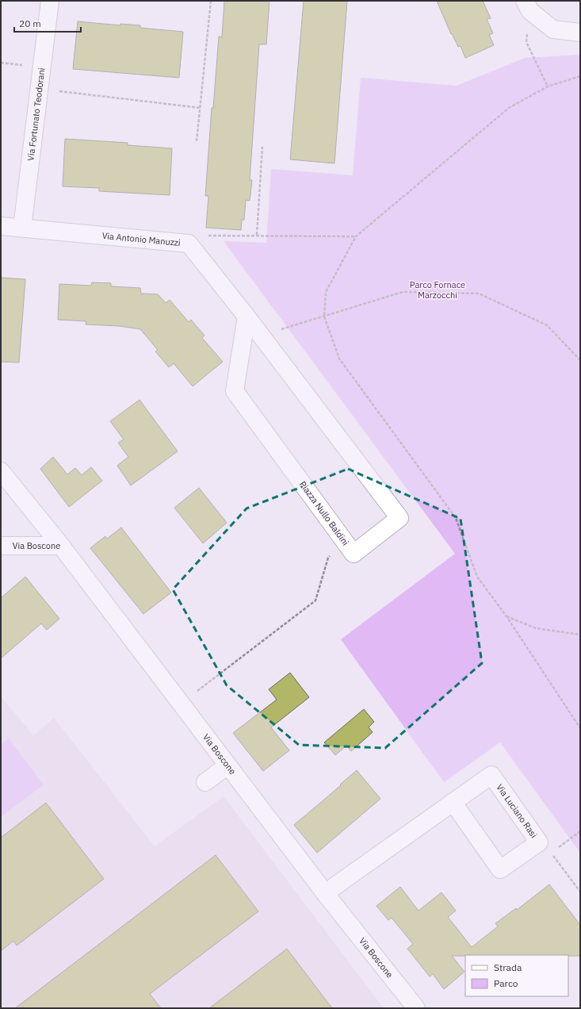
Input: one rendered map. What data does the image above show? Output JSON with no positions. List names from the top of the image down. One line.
{"streets":{"street":["Via Fortunato Teodorani","Via Antonio Manuzzi","Piazza Nullo Baldini","Via Boscone","Via Luciano Rasi"]},"crossings":[["Via Fortunato Teodorani","Via Antonio Manuzzi"],["Via Antonio Manuzzi","Piazza Nullo Baldini"],["Via Boscone","Via Luciano Rasi"]],"parks":["Parco Fornace Marzocchi"],"legend":["Strada","Parco"],"scale_bar":"20 m"}
